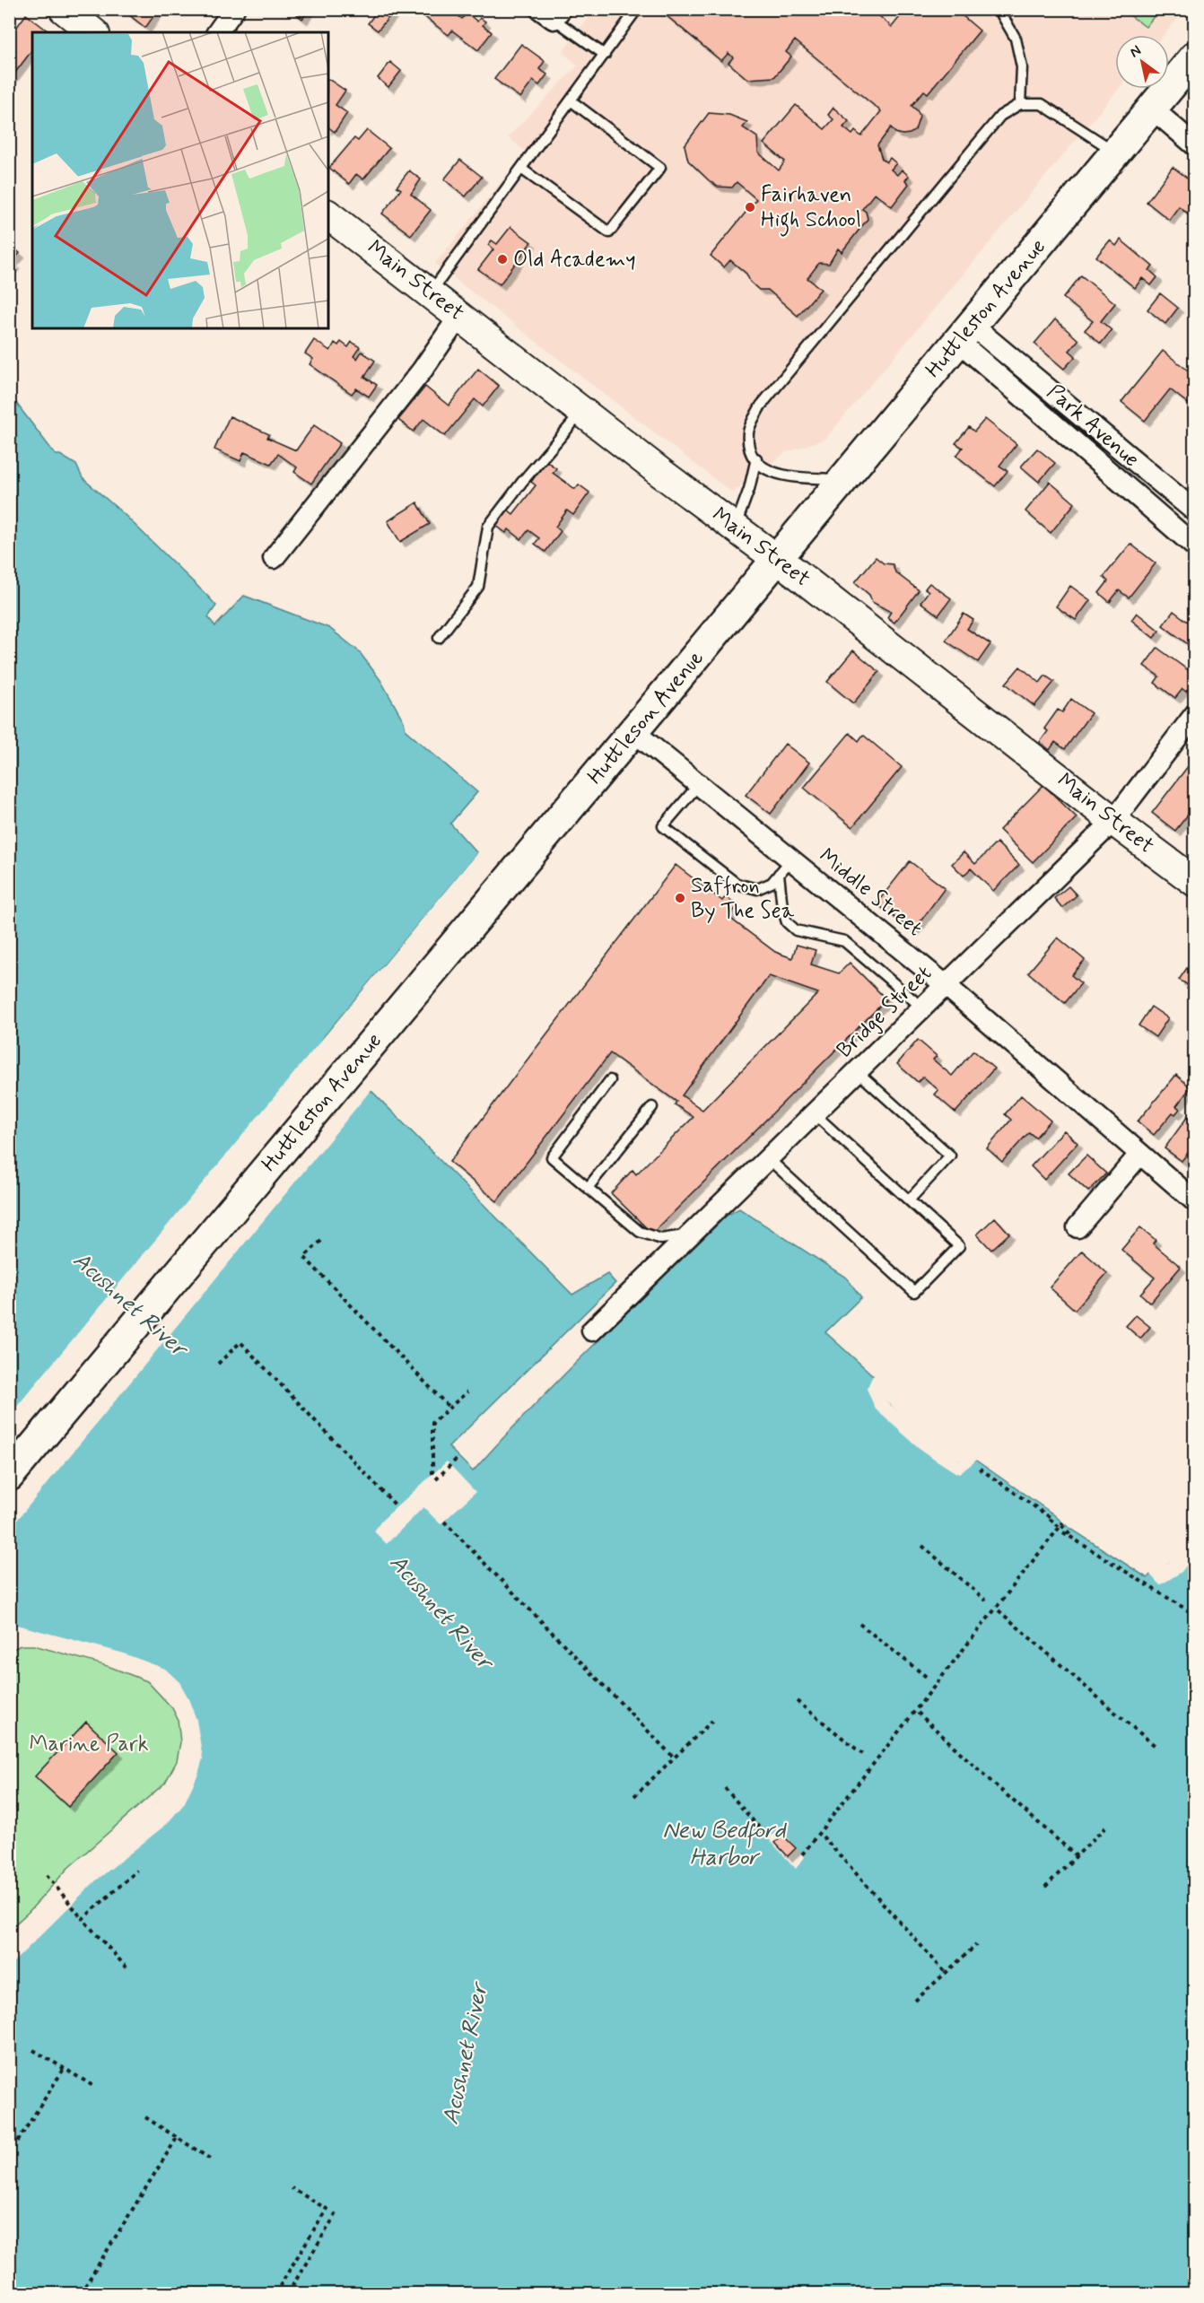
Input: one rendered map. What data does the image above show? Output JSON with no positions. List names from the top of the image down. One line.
{"streets":{"highway":["Huttleston Avenue","Huttleson Avenue"],"main road":["Main Street"],"street":["Park Avenue","Middle Street","Bridge Street"]},"crossings":[["Main Street","Huttleston Avenue"],["Main Street","Huttleson Avenue"],["Main Street","Bridge Street"],["Huttleston Avenue","Park Avenue"],["Huttleston Avenue","Huttleson Avenue"],["Huttleson Avenue","Middle Street"],["Middle Street","Bridge Street"]],"water":["Acushnet River","New Bedford Harbor"],"parks":["Marine Park"],"places":["Fairhaven High School","Old Academy","Saffron By The Sea"],"north":"top left"}
